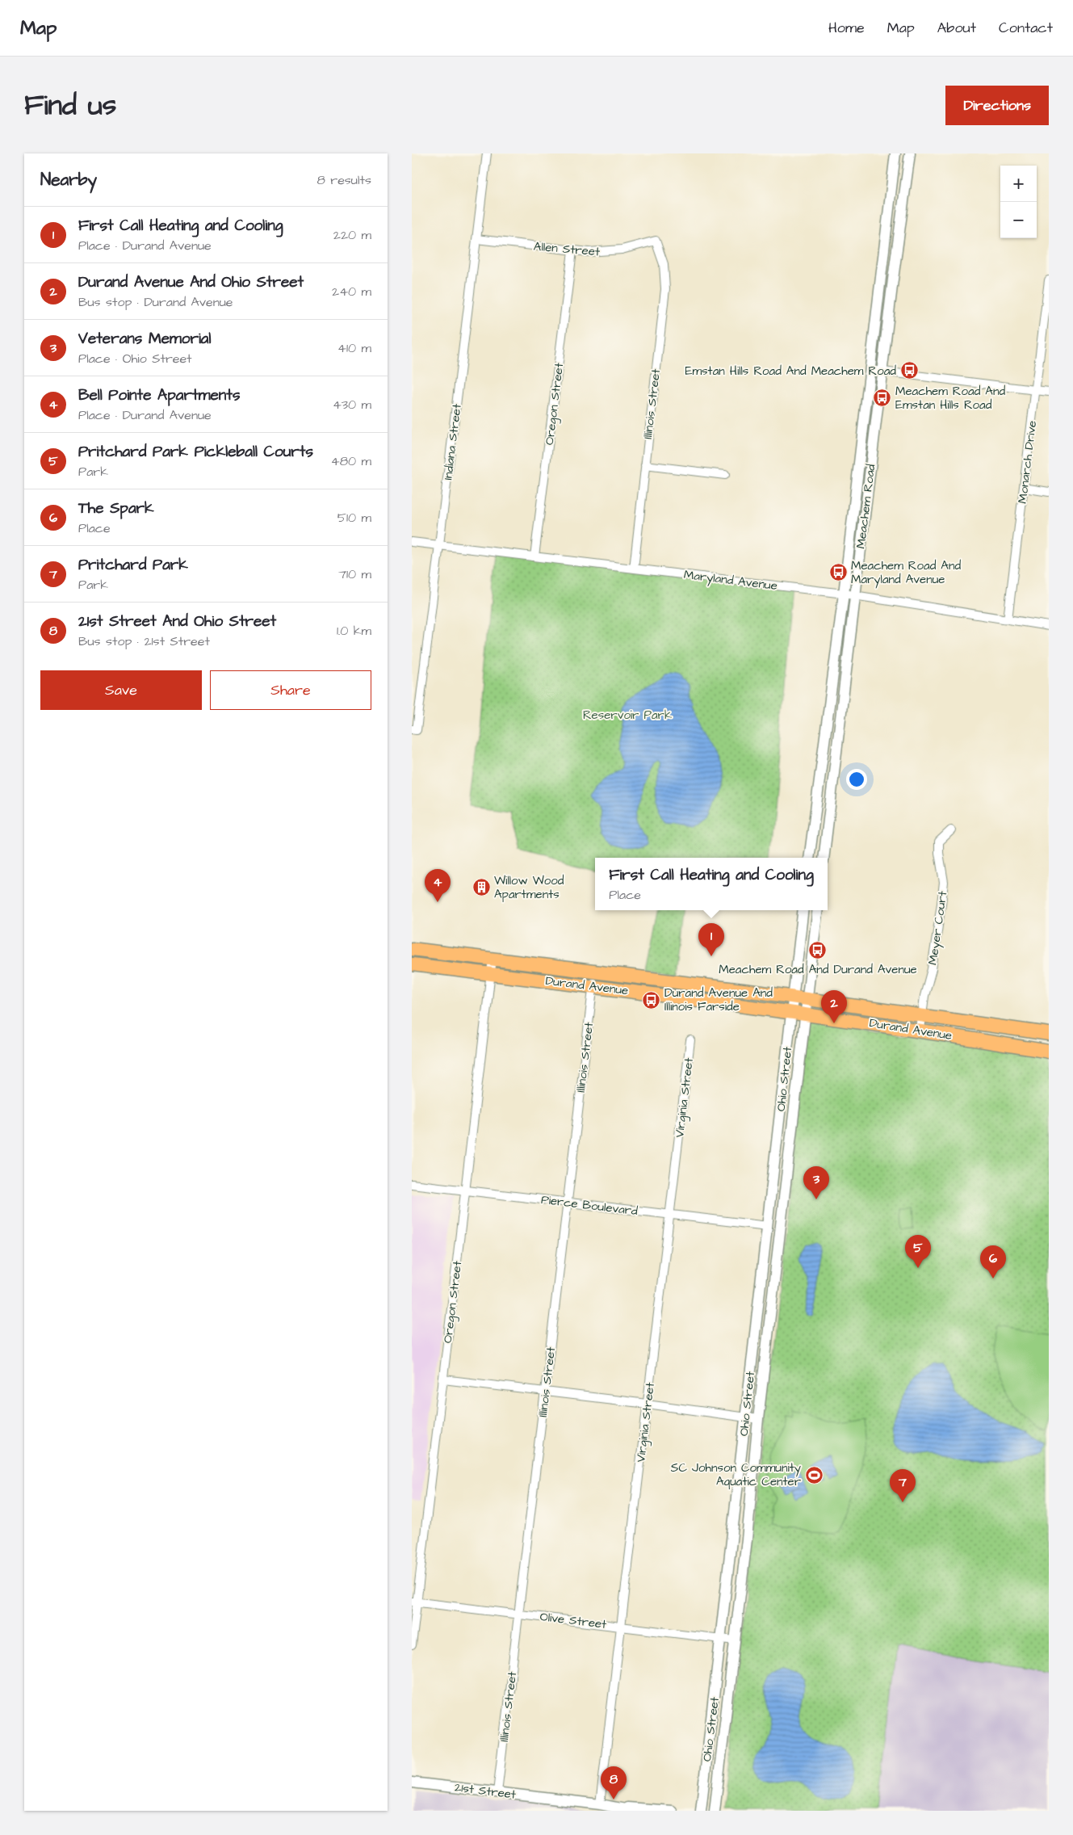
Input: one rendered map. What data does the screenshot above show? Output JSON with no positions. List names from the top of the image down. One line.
{"streets":{"main road":["Durand Avenue"],"street":["Allen Street","Oregon Street","Illinois Street","Indiana Street","Monarch Drive","Meachem Road","Maryland Avenue","Meyer Court","Ohio Street","Virginia Street","Pierce Boulevard","Olive Street","21st Street"]},"crossings":[["Allen Street","Oregon Street"],["Allen Street","Illinois Street"],["Allen Street","Indiana Street"],["Oregon Street","Maryland Avenue"],["Oregon Street","Durand Avenue"],["Oregon Street","Pierce Boulevard"],["Oregon Street","Olive Street"],["Illinois Street","Maryland Avenue"],["Illinois Street","Durand Avenue"],["Illinois Street","Pierce Boulevard"],["Illinois Street","Olive Street"],["Illinois Street","21st Street"],["Indiana Street","Maryland Avenue"],["Monarch Drive","Maryland Avenue"],["Meachem Road","Maryland Avenue"],["Meyer Court","Durand Avenue"],["Durand Avenue","Ohio Street"],["Ohio Street","Pierce Boulevard"],["Ohio Street","Olive Street"],["Virginia Street","Pierce Boulevard"],["Virginia Street","Olive Street"],["Virginia Street","21st Street"]],"parks":["Reservoir Park"],"places":{"bus stop":["Emstan Hills Road And Meachem Road","Meachem Road And Emstan Hills Road","Meachem Road And Maryland Avenue","Meachem Road And Durand Avenue","Durand Avenue And Illinois Farside"],"building":["Willow Wood Apartments"],"sports":["SC Johnson Community Aquatic Center"]},"page":{"header":"Map","nav":["Home","Map","About","Contact"],"title":"Find us","buttons":["Directions",["Save","Share"]],"heading":["Nearby","8 results"],"map_buttons":["+","−"],"list":[{"mark":"1","name":"First Call Heating and Cooling","note":"Place · Durand Avenue","value":"220 m"},{"mark":"2","name":"Durand Avenue And Ohio Street","note":"Bus stop · Durand Avenue","value":"240 m"},{"mark":"3","name":"Veterans Memorial","note":"Place · Ohio Street","value":"410 m"},{"mark":"4","name":"Bell Pointe Apartments","note":"Place · Durand Avenue","value":"430 m"},{"mark":"5","name":"Pritchard Park Pickleball Courts","note":"Park","value":"480 m"},{"mark":"6","name":"The Spark","note":"Place","value":"510 m"},{"mark":"7","name":"Pritchard Park","note":"Park","value":"710 m"},{"mark":"8","name":"21st Street And Ohio Street","note":"Bus stop · 21st Street","value":"1.0 km"}],"popup":["First Call Heating and Cooling","Place"],"pins":["4","1","2","3","5","6","7","8"]}}
